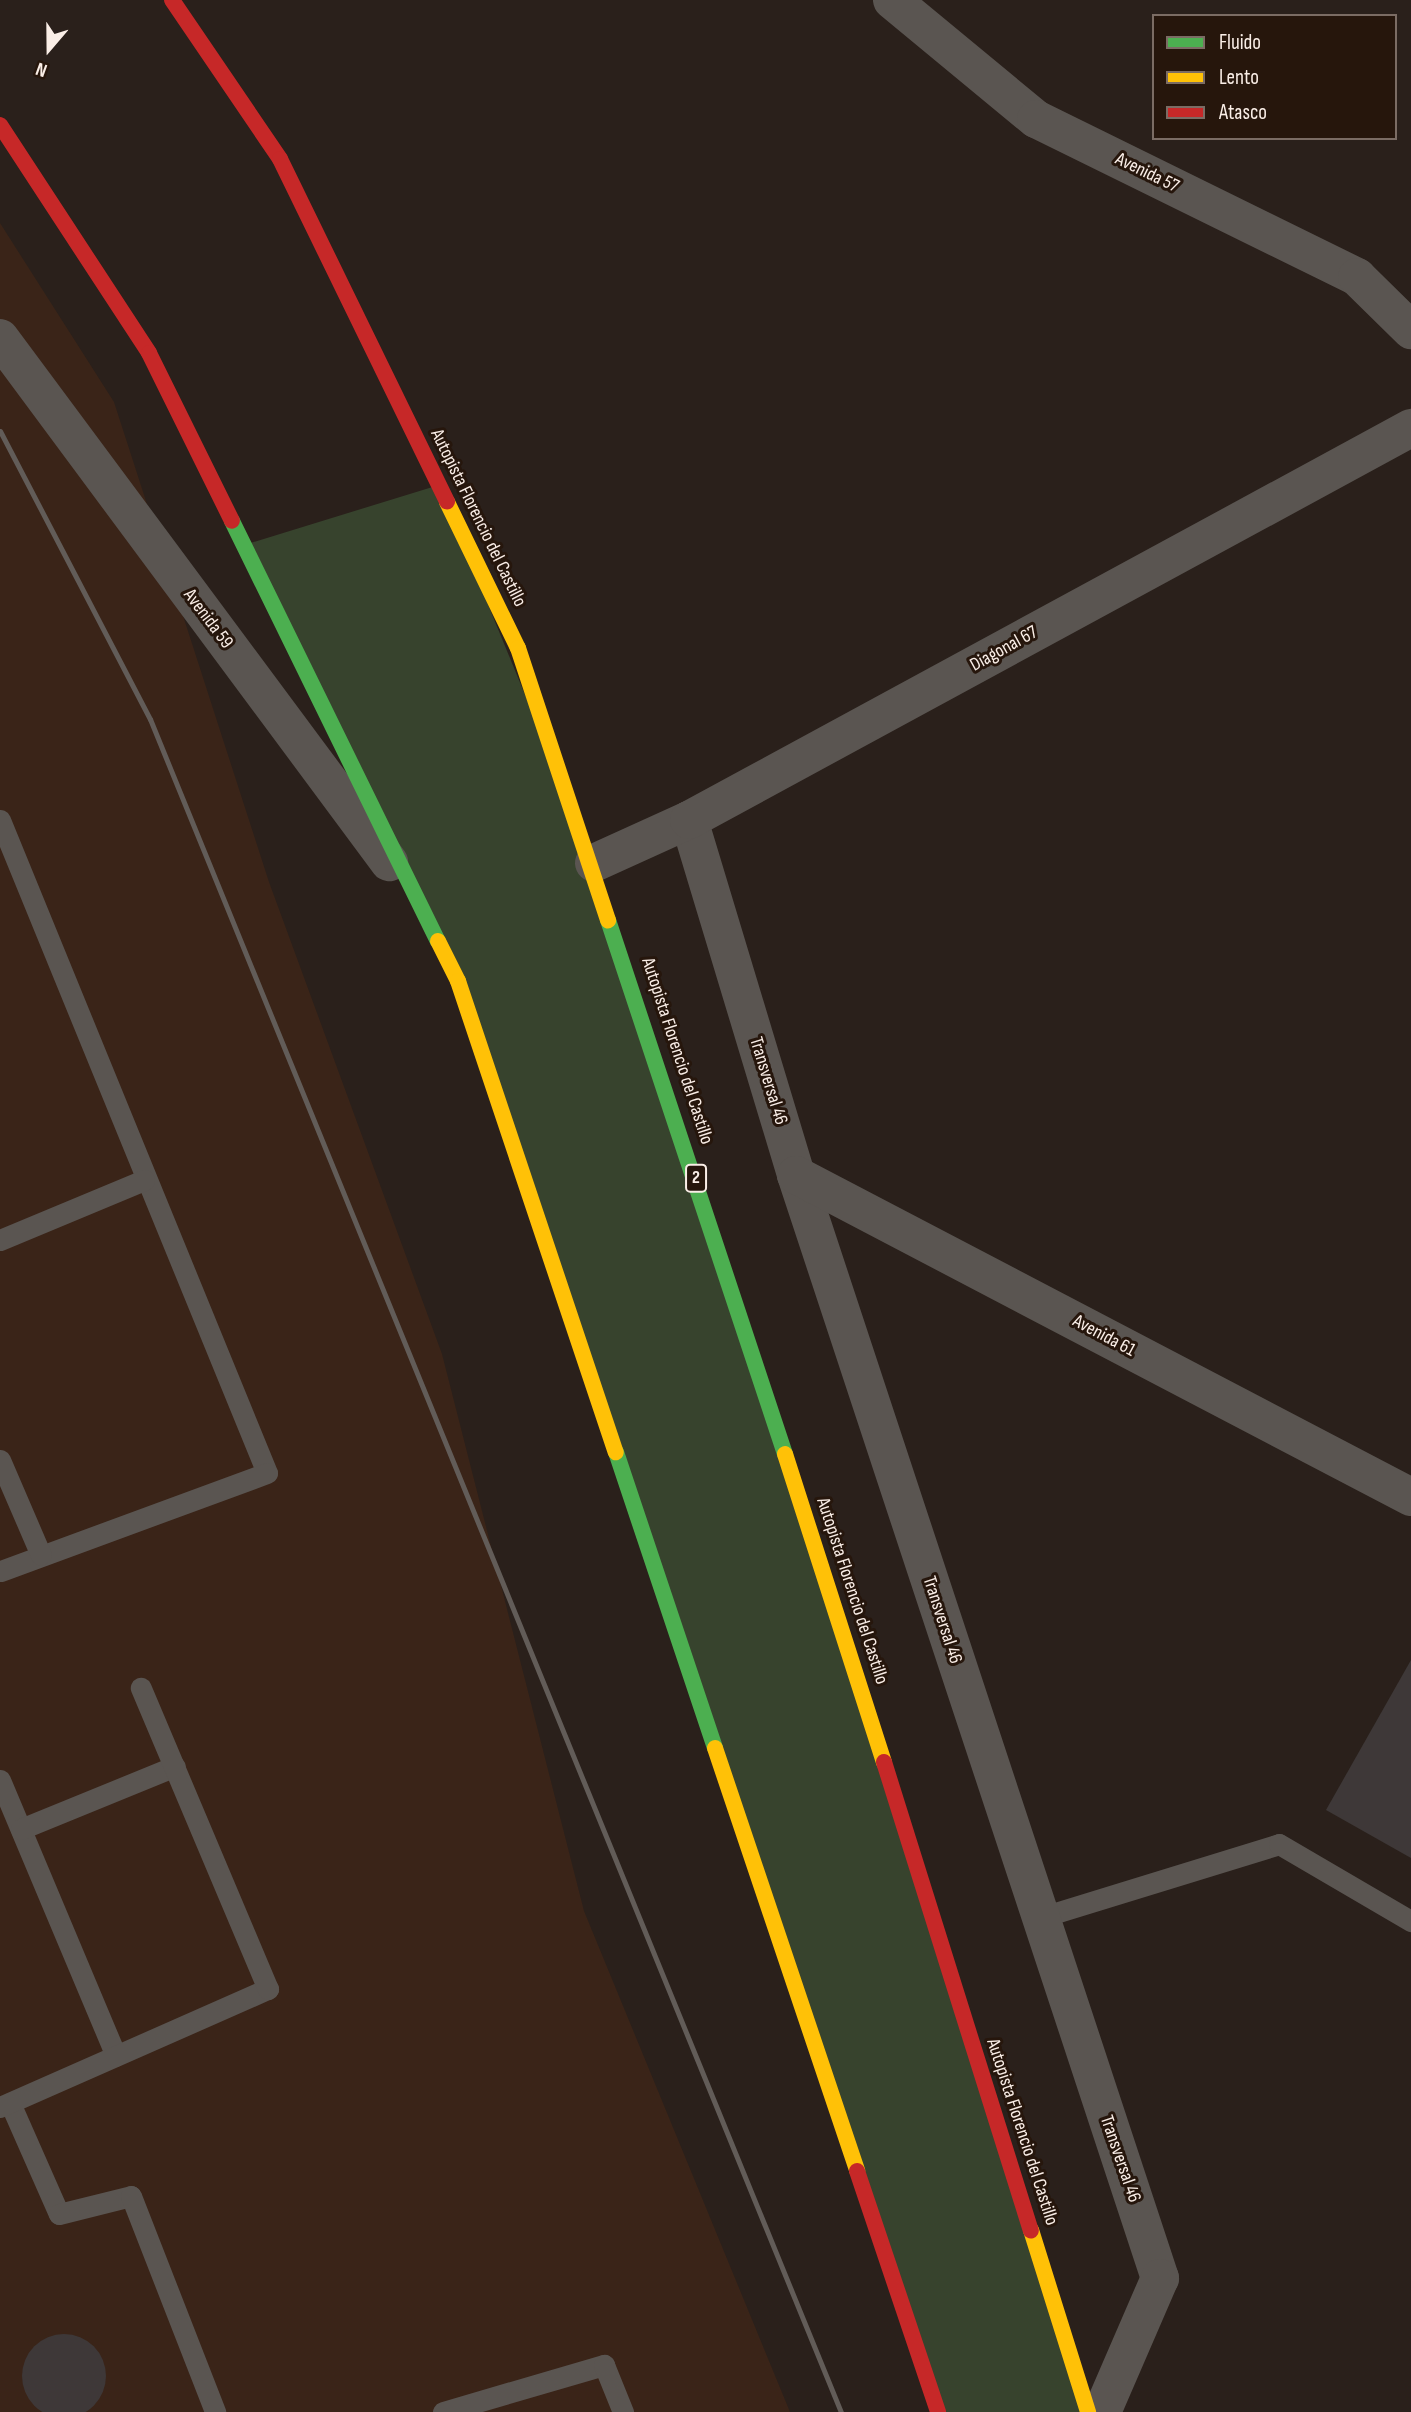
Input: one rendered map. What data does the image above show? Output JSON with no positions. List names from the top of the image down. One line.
{"streets":{"highway":["Autopista Florencio del Castillo","2"],"street":["Avenida 57","Avenida 59","Diagonal 67","Transversal 46","Avenida 61"]},"crossings":[["Autopista Florencio del Castillo","Diagonal 67"],["Diagonal 67","Transversal 46"],["Transversal 46","Avenida 61"]],"legend":["Fluido","Lento","Atasco"],"north":"bottom"}
